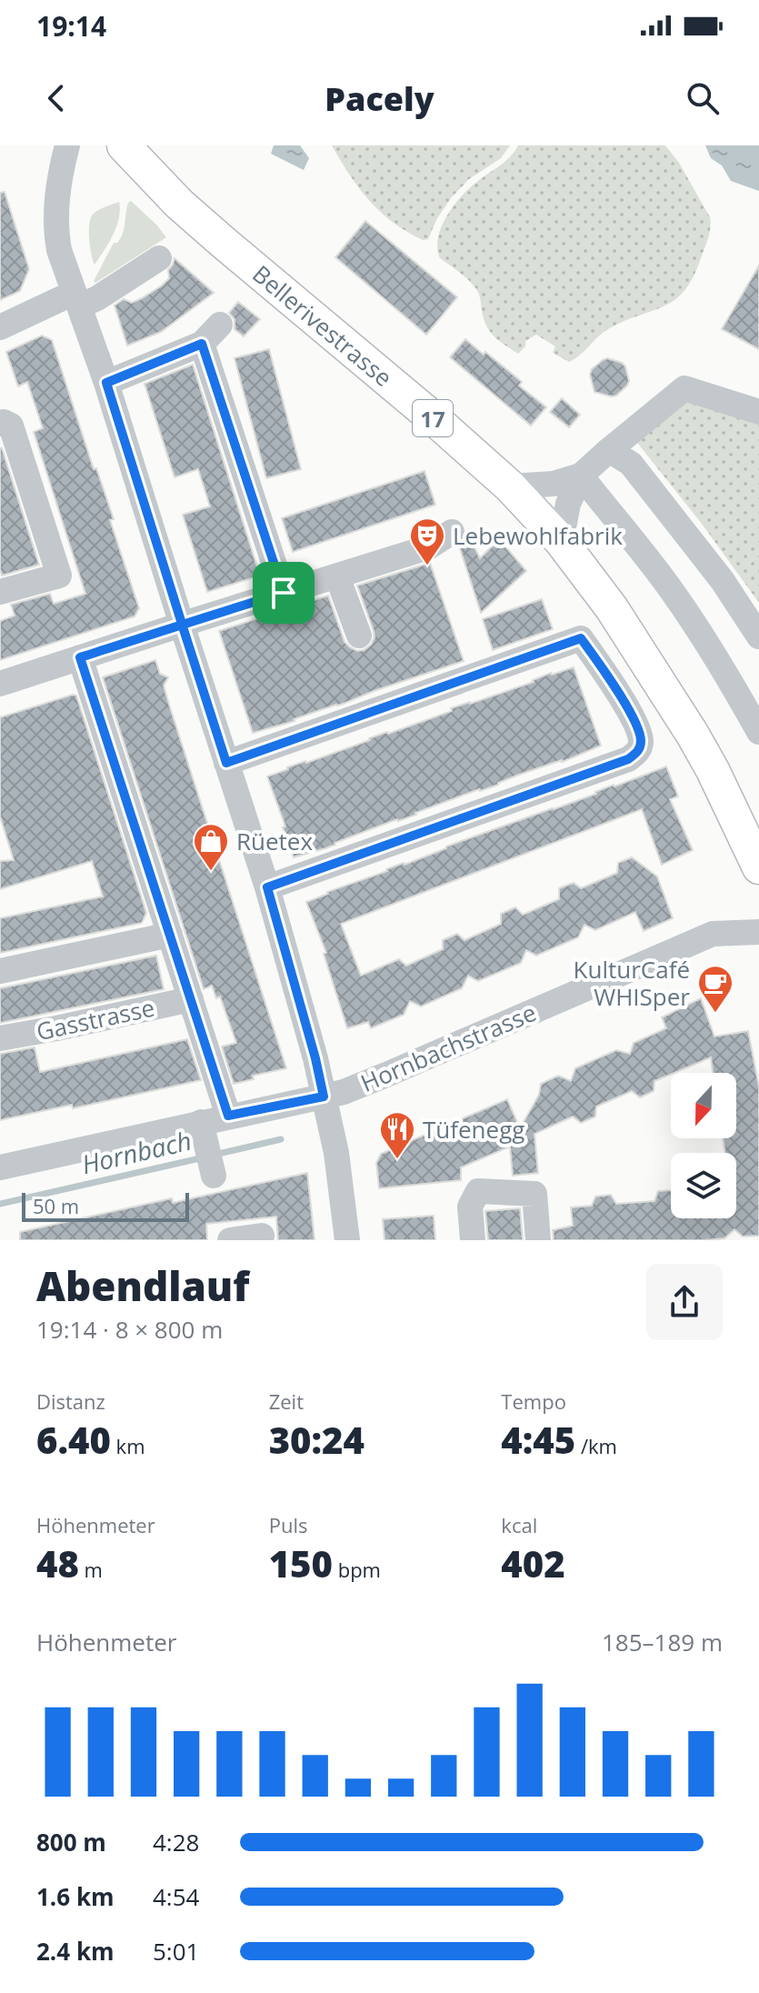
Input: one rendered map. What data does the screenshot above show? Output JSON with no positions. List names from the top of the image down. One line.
{"streets":{"main road":["Bellerivestrasse","17"],"street":["Gasstrasse","Hornbachstrasse"]},"water":["Hornbach"],"places":{"theatre":["Lebewohlfabrik"],"shop":["Rüetex"],"cafe":["KulturCafé WHISper"],"restaurant":["Tüfenegg"]},"scale_bar":"50 m","north":"bottom","page":{"status":"19:14","header":"Pacely","scale":"50 m","heading":["Abendlauf","19:14 · 8 × 800 m"],"stats":[["Distanz","6.40 km"],["Zeit","30:24"],["Tempo","4:45 /km"],["Höhenmeter","48 m"],["Puls","150 bpm"],["kcal","402"]],"chart":["Höhenmeter","185–189 m"],"list":[{"name":"800 m","note":"4:28"},{"name":"1.6 km","note":"4:54"},{"name":"2.4 km","note":"5:01"}]}}
